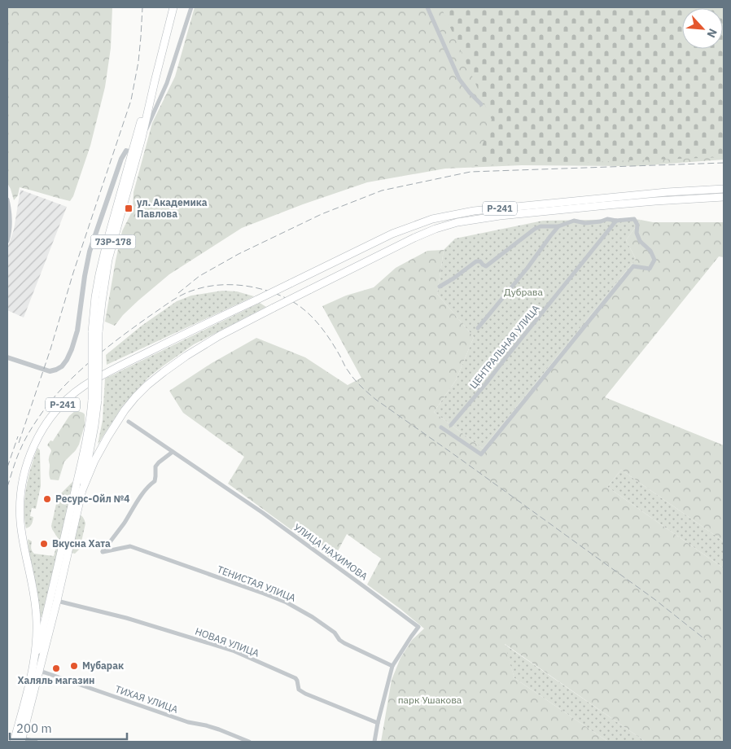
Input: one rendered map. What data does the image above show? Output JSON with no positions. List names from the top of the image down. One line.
{"streets":{"main road":["Р-241","73Р-178"],"street":["ЦЕНТРАЛЬНАЯ УЛИЦА","УЛИЦА НАХИМОВА","ТЕНИСТАЯ УЛИЦА","НОВАЯ УЛИЦА","ТИХАЯ УЛИЦА"]},"crossings":[["Р-241","73Р-178"],["Р-241","НОВАЯ УЛИЦА"],["Р-241","ТИХАЯ УЛИЦА"],["73Р-178","ТИХАЯ УЛИЦА"],["УЛИЦА НАХИМОВА","ТЕНИСТАЯ УЛИЦА"],["УЛИЦА НАХИМОВА","НОВАЯ УЛИЦА"]],"parks":["Дубрава","парк Ушакова"],"places":{"transit":["ул. Академика Павлова"],"other":["Ресурс-Ойл №4","Вкусна Хата","Мубарак","Халяль магазин"]},"scale_bar":"200 m","north":"bottom right"}
